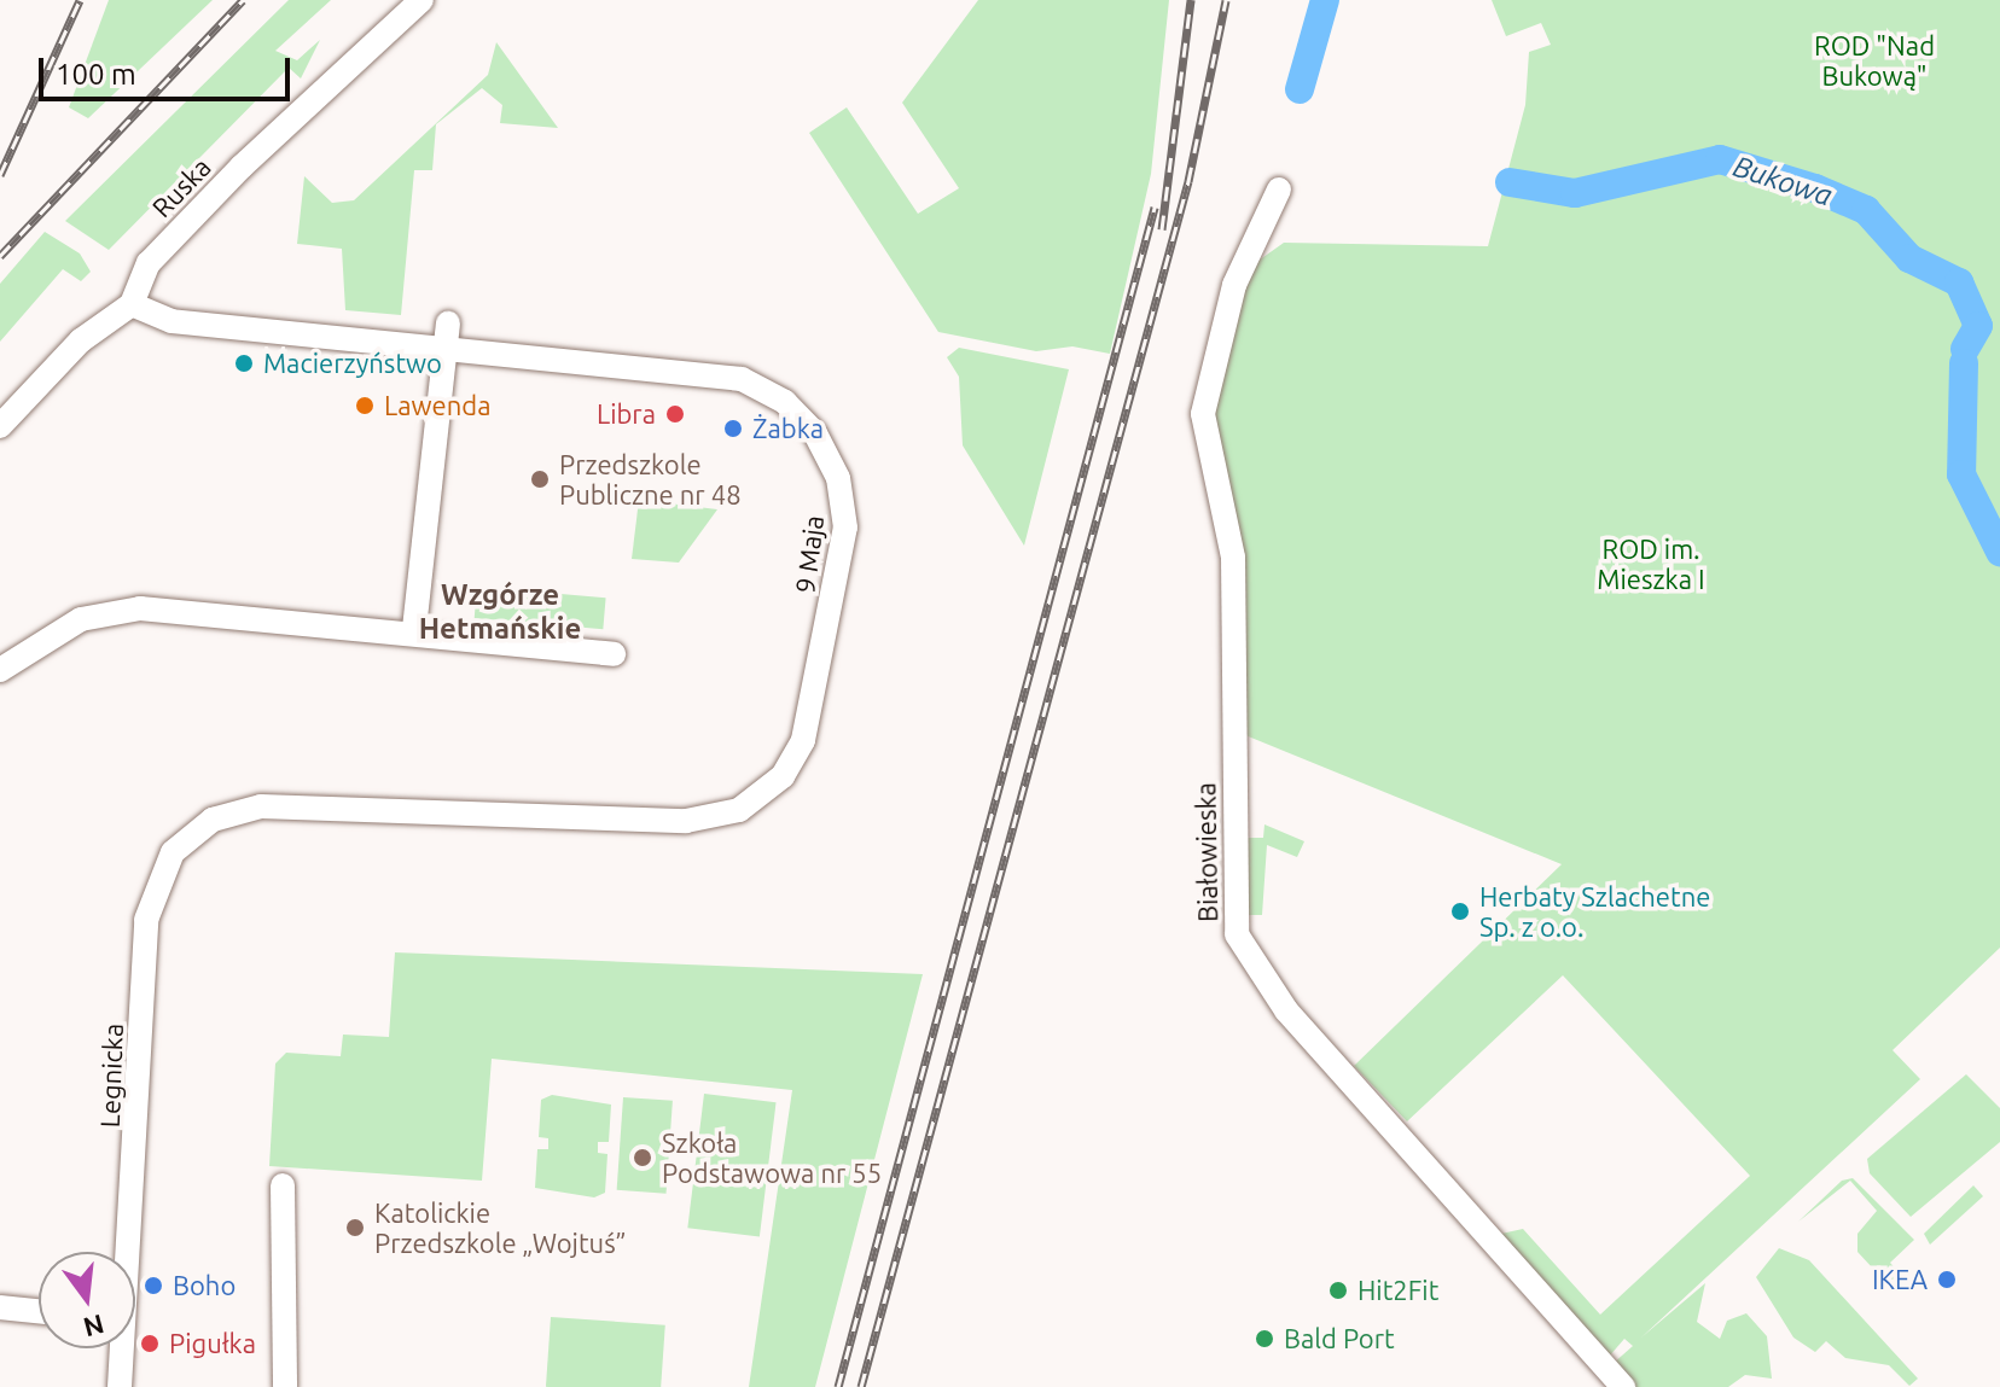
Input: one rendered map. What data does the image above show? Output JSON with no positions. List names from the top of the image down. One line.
{"streets":{"street":["Ruska","9 Maja","Białowieska","Legnicka"]},"crossings":[["Ruska","9 Maja"],["9 Maja","Legnicka"]],"districts":["Wzgórze Hetmańskie"],"water":["Bukowa"],"parks":["ROD \"Nad Bukową\"","ROD im. Mieszka I"],"places":["Macierzyństwo","Lawenda","Libra","Żabka","Przedszkole Publiczne nr 48","Herbaty Szlachetne Sp. z o.o.","Szkoła Podstawowa nr 55","Katolickie Przedszkole „Wojtuś”","IKEA","Boho","Hit2Fit","Bald Port","Pigułka"],"scale_bar":"100 m","north":"bottom"}
